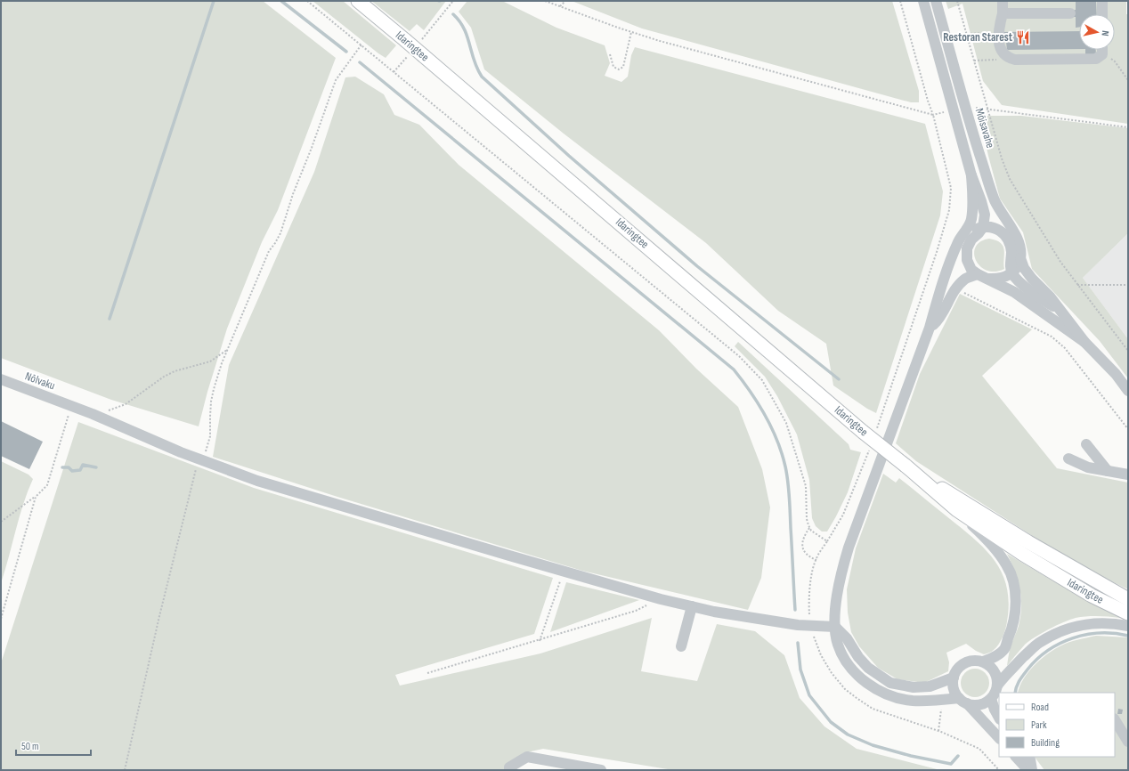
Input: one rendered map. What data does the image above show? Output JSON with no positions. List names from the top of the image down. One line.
{"streets":{"main road":["Idaringtee"],"street":["Mõisavahe","Nõlvaku"]},"places":{"restaurant":["Restoran Starest"]},"legend":["Road","Park","Building"],"scale_bar":"50 m","north":"right"}
